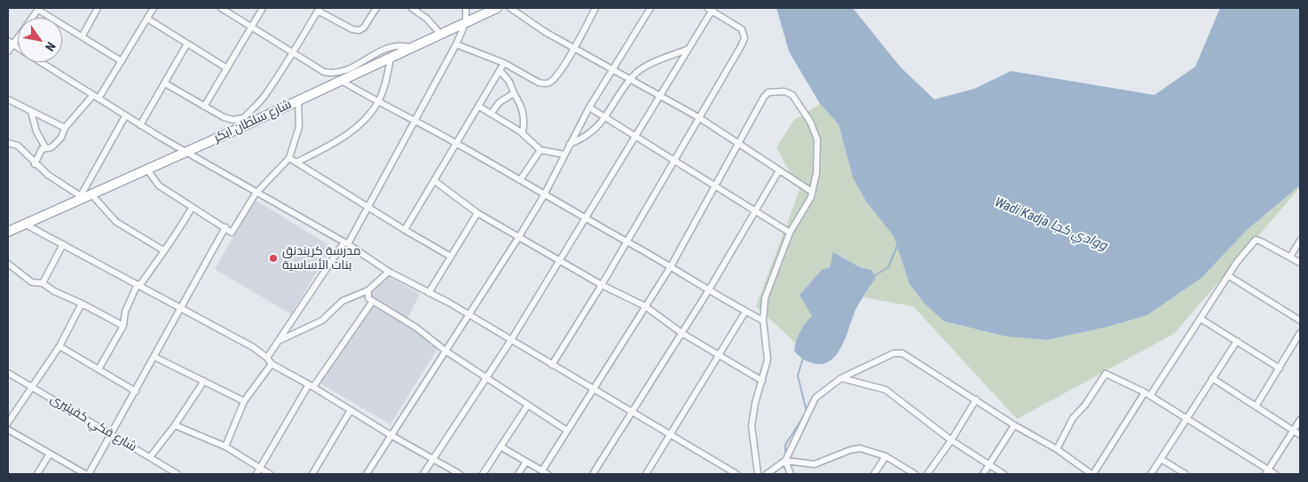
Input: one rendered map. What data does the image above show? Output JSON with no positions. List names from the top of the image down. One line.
{"streets":{"highway":["شارع سلطان ابكر"],"street":["شارع فكي كفيتيرى"]},"water":["Wadi Kadja ووادي كجا"],"places":["مدرسة كريندنق بنات الأساسية"],"north":"bottom right"}
